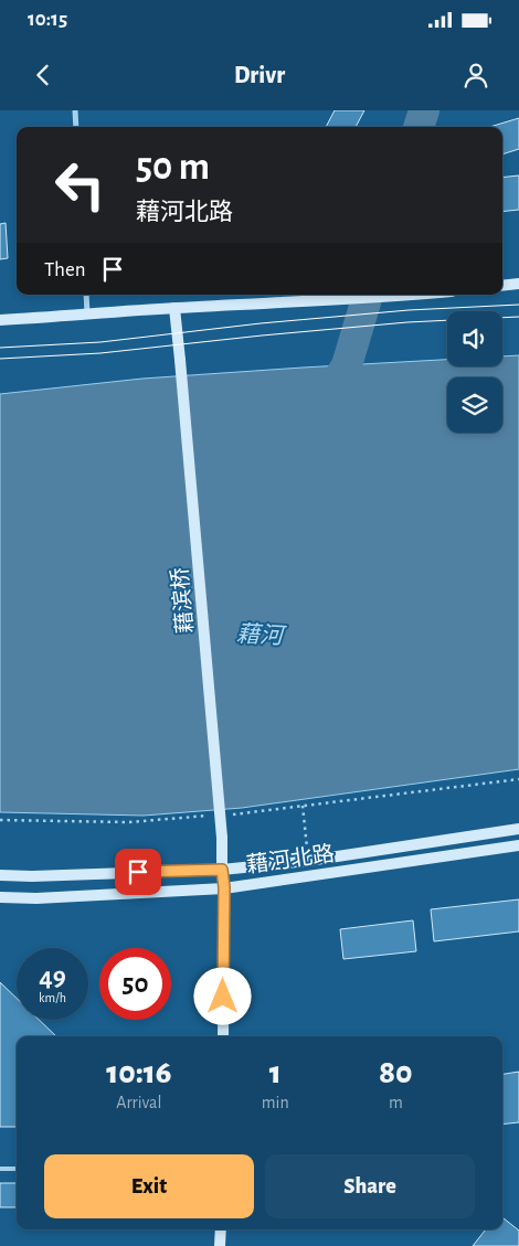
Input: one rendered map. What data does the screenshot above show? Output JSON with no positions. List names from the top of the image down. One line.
{"streets":{"main road":["藉滨桥","藉河北路"]},"crossings":[["藉滨桥","藉河北路"]],"water":["藉河"],"page":{"status":"10:15","header":"Drivr","turn":["50 m","藉河北路"],"then":"Then","speed":"49 km/h","limit":"50","eta":["10:16","Arrival","1","min","80","m"],"buttons":["Exit","Share"]}}
